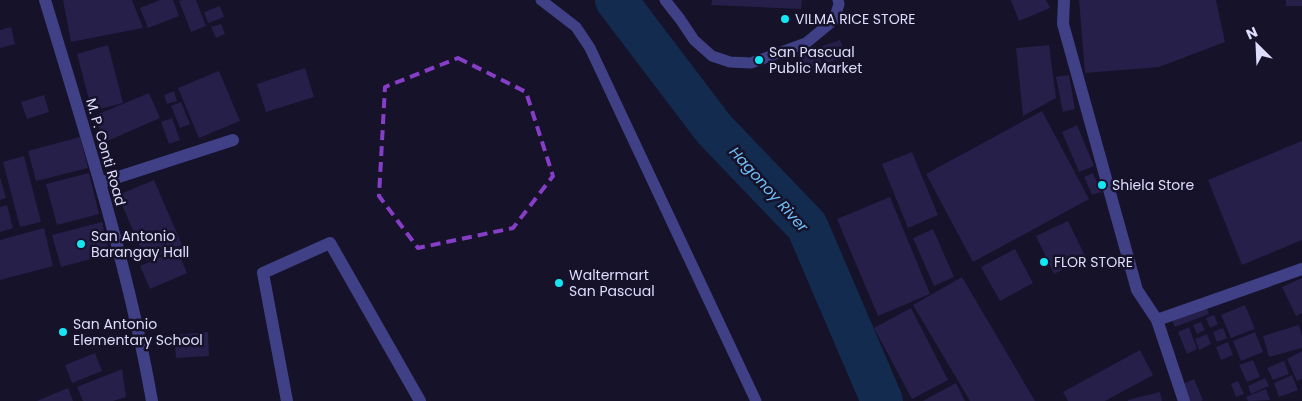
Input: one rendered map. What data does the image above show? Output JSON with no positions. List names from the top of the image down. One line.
{"streets":{"street":["M. P. Conti Road"]},"water":["Hagonoy River"],"places":["VILMA RICE STORE","San Pascual Public Market","Shiela Store","San Antonio Barangay Hall","FLOR STORE","Waltermart San Pascual","San Antonio Elementary School"],"north":"top left"}
